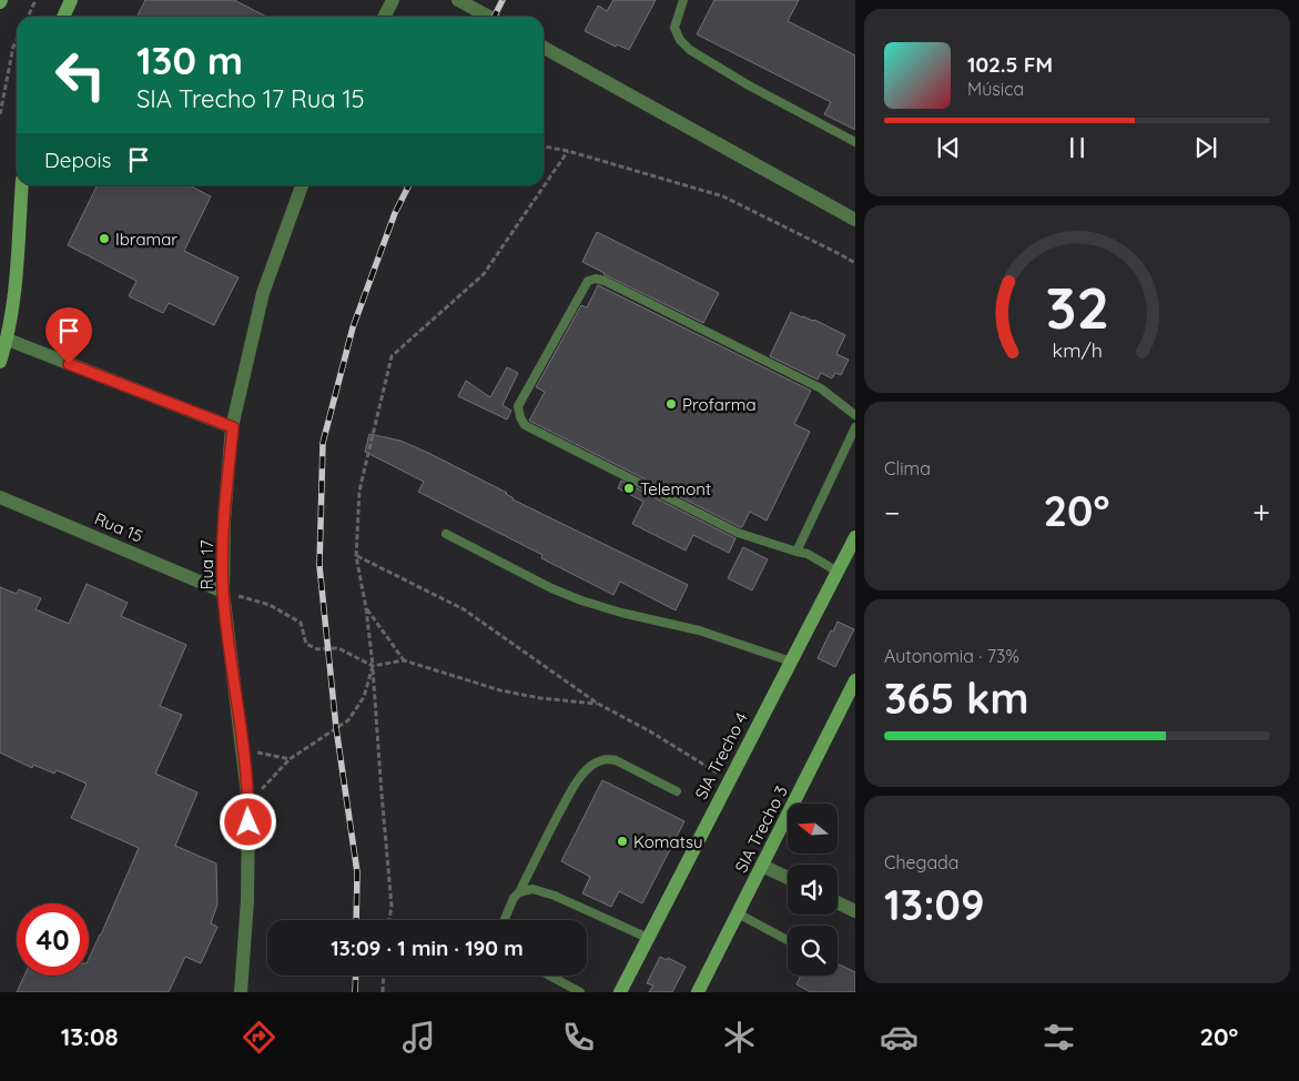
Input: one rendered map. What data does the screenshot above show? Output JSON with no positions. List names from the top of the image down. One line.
{"streets":{"main road":["SIA Trecho 4","SIA Trecho 3"],"street":["Rua 15","Rua 17"]},"crossings":[["Rua 15","Rua 17"]],"places":["Ibramar","Profarma","Telemont","Komatsu"],"north":"left","page":{"turn":["130 m","SIA Trecho 17 Rua 15"],"song":["102.5 FM","Música"],"then":"Depois","tile":["Clima",["Autonomia · 73%","365 km"],["Chegada","13:09"]],"heat":["−","20°","+"],"limit":"40","trip":"13:09 · 1 min · 190 m","tabs":["13:08","20°"],"gauge":["32","km/h"]}}
